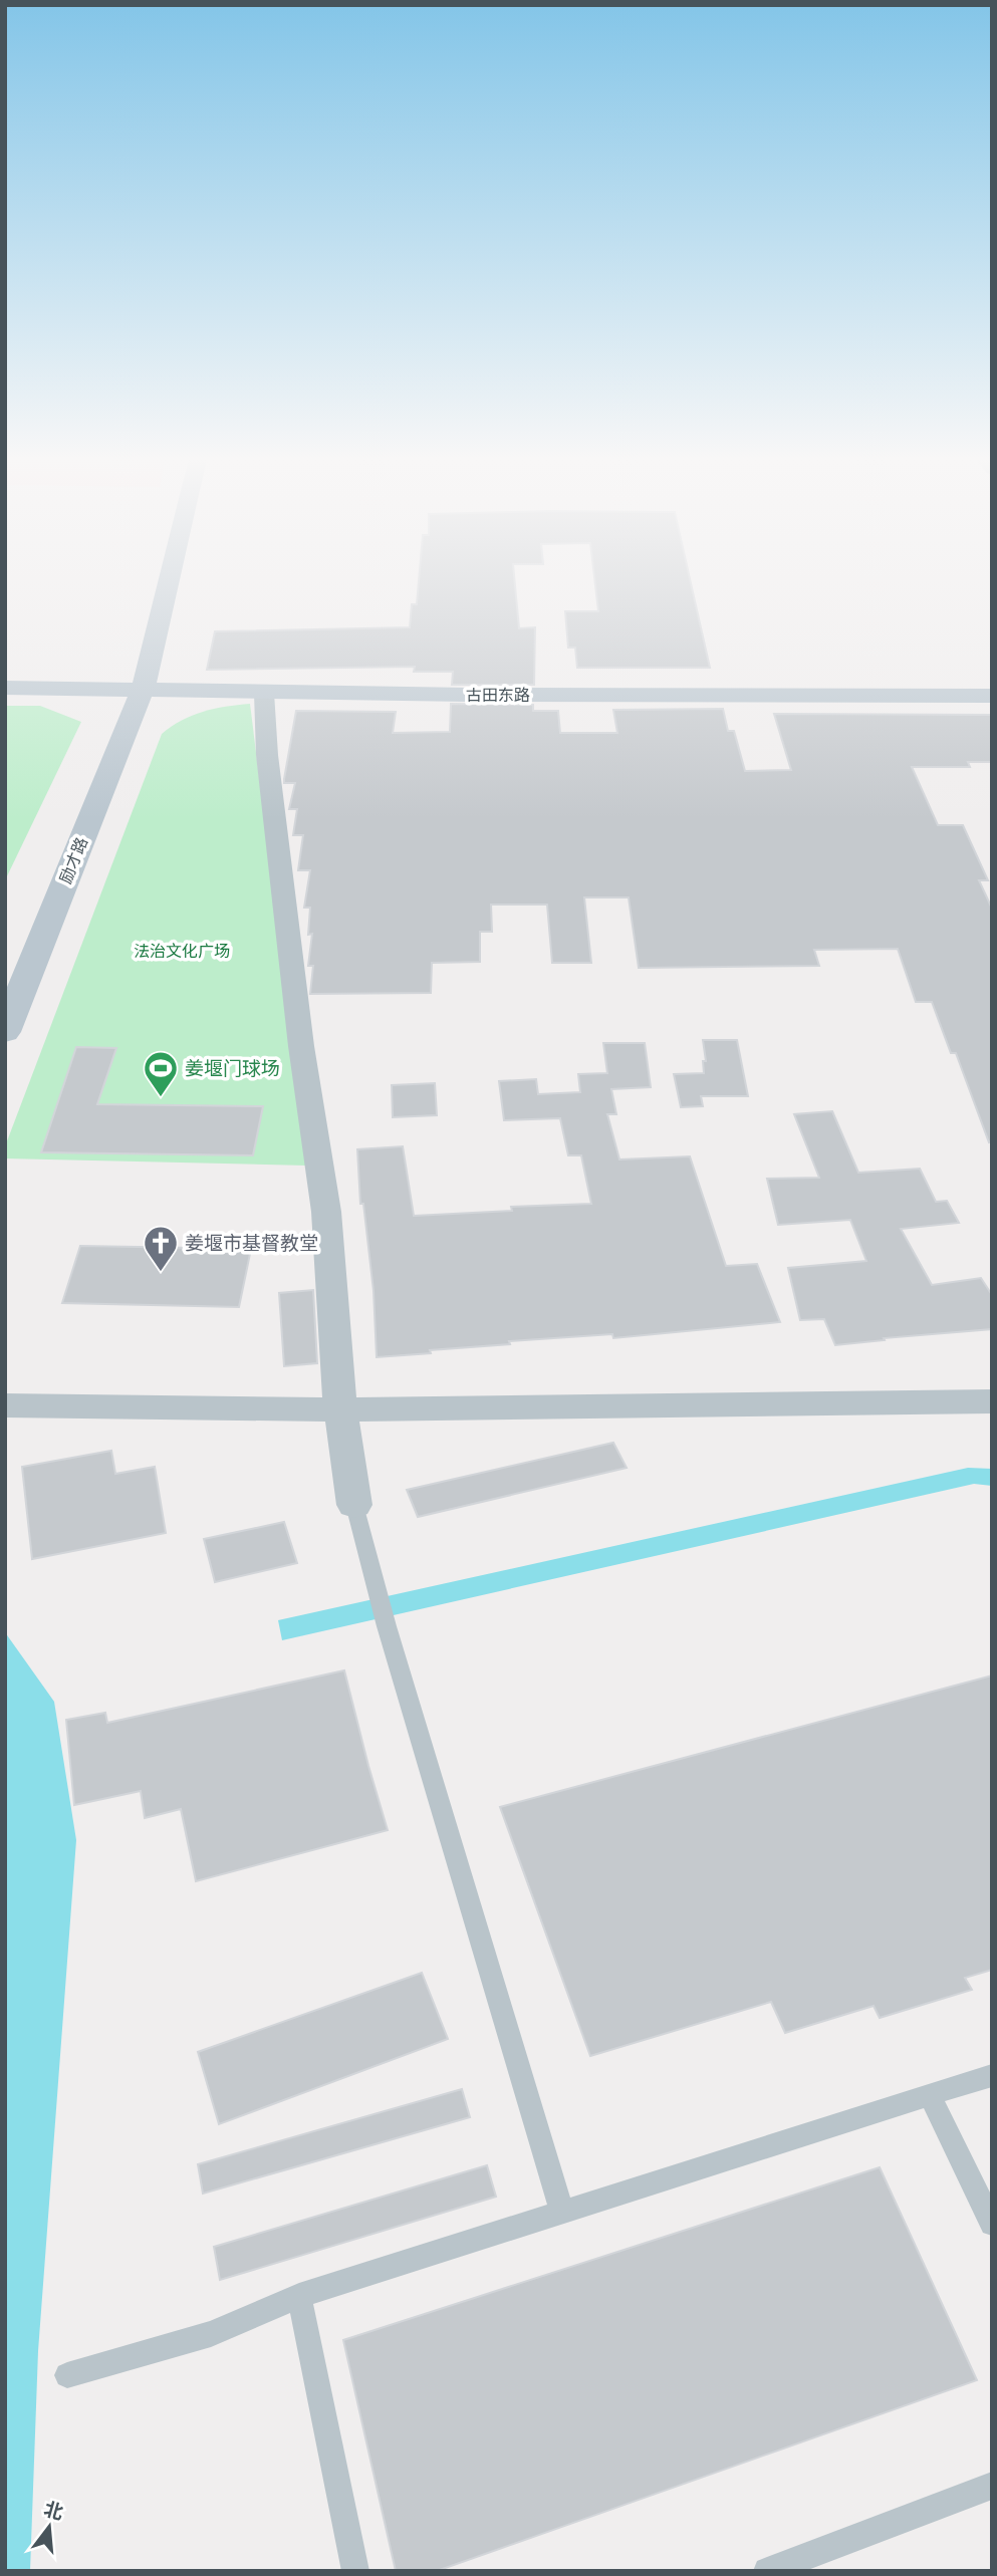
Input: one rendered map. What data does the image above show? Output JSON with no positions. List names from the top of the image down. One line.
{"streets":{"street":["古田东路","励才路"]},"crossings":[["古田东路","励才路"]],"parks":["法治文化广场"],"places":{"sports":["姜堰门球场"],"church":["姜堰市基督教堂"]},"north":"top"}
